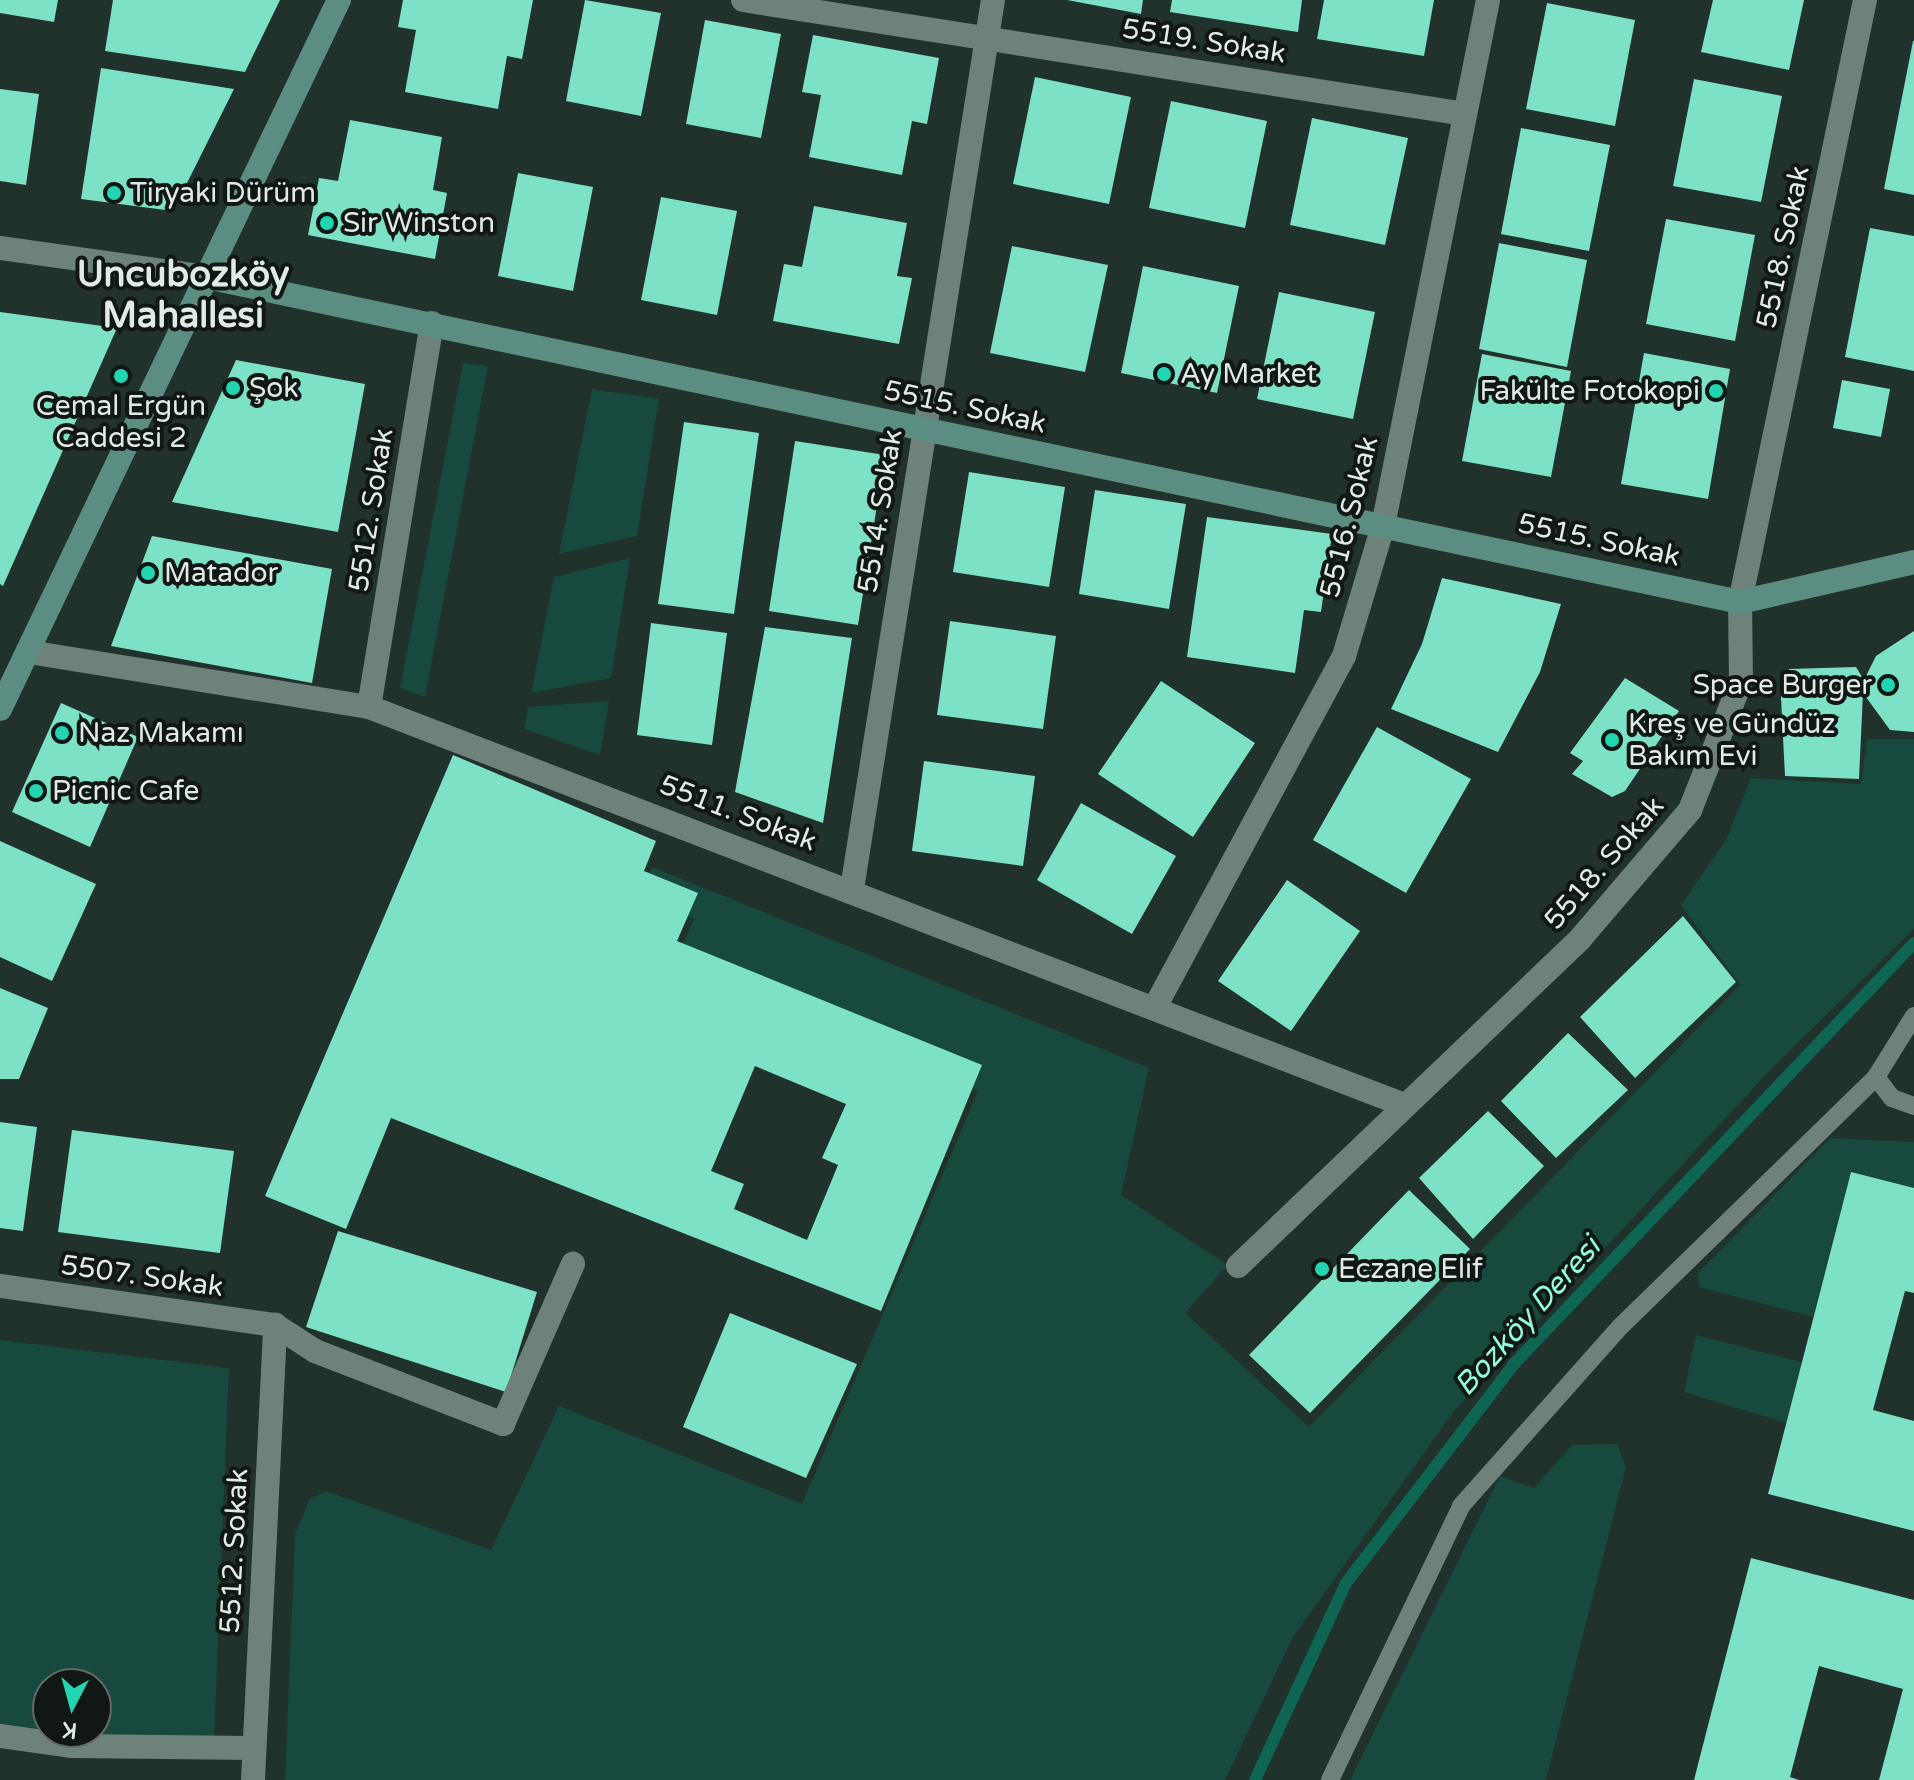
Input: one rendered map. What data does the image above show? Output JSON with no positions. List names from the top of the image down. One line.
{"streets":{"street":["5519. Sokak","5518. Sokak","5515. Sokak","5512. Sokak","5514. Sokak","5516. Sokak","5511. Sokak","5507. Sokak"]},"crossings":[["5519. Sokak","5514. Sokak"],["5519. Sokak","5516. Sokak"],["5518. Sokak","5515. Sokak"],["5518. Sokak","5511. Sokak"],["5515. Sokak","5512. Sokak"],["5515. Sokak","5514. Sokak"],["5515. Sokak","5516. Sokak"],["5512. Sokak","5511. Sokak"],["5512. Sokak","5507. Sokak"],["5514. Sokak","5511. Sokak"],["5516. Sokak","5511. Sokak"]],"districts":["Uncubozköy Mahallesi"],"water":["Bozköy Deresi"],"places":["Tiryaki Dürüm","Sir Winston","Ay Market","Cemal Ergün Caddesi 2","Şok","Fakülte Fotokopi","Matador","Space Burger","Naz Makamı","Kreş ve Gündüz Bakım Evi","Picnic Cafe","Eczane Elif"],"north":"bottom"}
